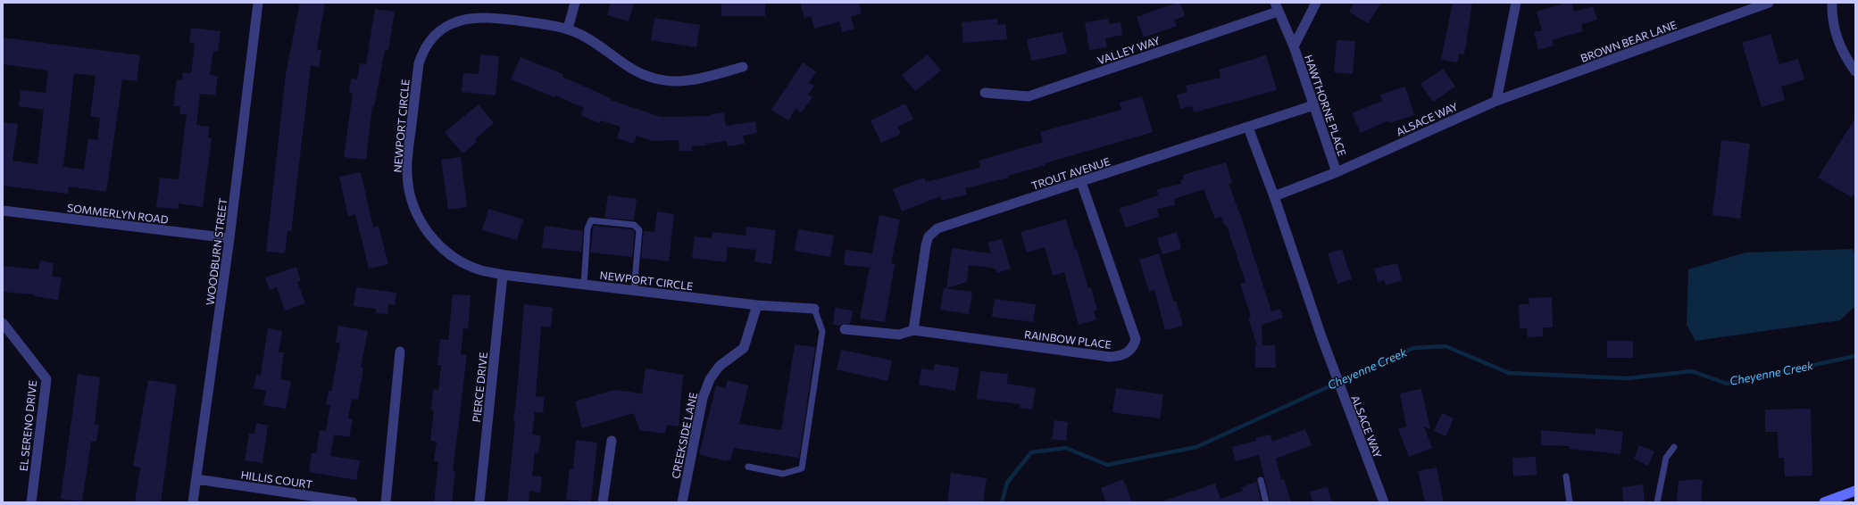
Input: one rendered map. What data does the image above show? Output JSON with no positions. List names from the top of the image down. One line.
{"streets":{"street":["BROWN BEAR LANE","VALLEY WAY","HAWTHORNE PLACE","ALSACE WAY","NEWPORT CIRCLE","TROUT AVENUE","SOMMERLYN ROAD","WOODBURN STREET","RAINBOW PLACE","PIERCE DRIVE","EL SERENO DRIVE","CREEKSIDE LANE","HILLIS COURT"]},"crossings":[["BROWN BEAR LANE","ALSACE WAY"],["VALLEY WAY","HAWTHORNE PLACE"],["HAWTHORNE PLACE","ALSACE WAY"],["HAWTHORNE PLACE","TROUT AVENUE"],["ALSACE WAY","TROUT AVENUE"],["NEWPORT CIRCLE","PIERCE DRIVE"],["NEWPORT CIRCLE","CREEKSIDE LANE"],["TROUT AVENUE","RAINBOW PLACE"],["SOMMERLYN ROAD","WOODBURN STREET"],["WOODBURN STREET","HILLIS COURT"]],"water":["Cheyenne Creek"]}
